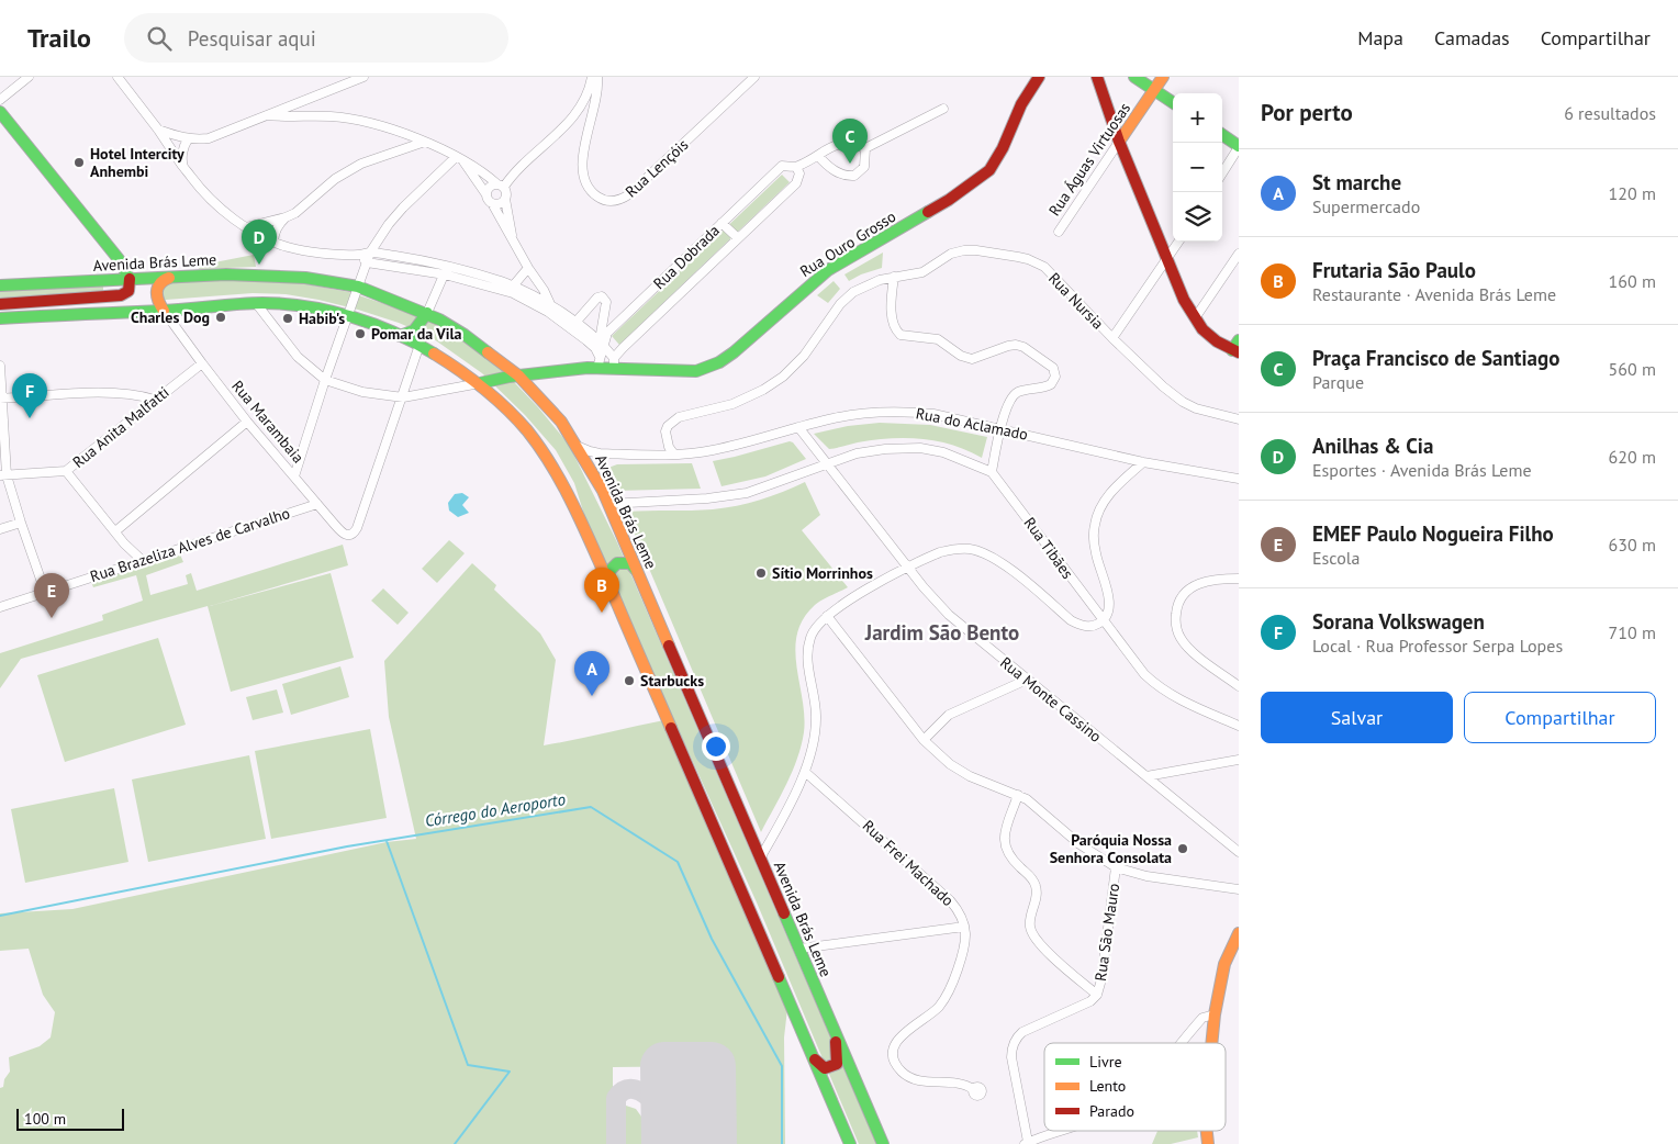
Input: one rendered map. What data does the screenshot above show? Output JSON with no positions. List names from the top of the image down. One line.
{"streets":{"main road":["Rua Águas Virtuosas","Rua Ouro Grosso","Avenida Brás Leme"],"street":["Rua Lençóis","Rua Dobrada","Rua Nursia","Rua Marambaia","Rua do Aclamado","Rua Anita Malfatti","Rua Brazeliza Alves de Carvalho","Rua Tibães","Rua Monte Cassino","Rua Frei Machado","Rua São Mauro"]},"crossings":[["Rua Ouro Grosso","Rua Dobrada"],["Rua Ouro Grosso","Avenida Brás Leme"],["Avenida Brás Leme","Rua do Aclamado"],["Rua Nursia","Rua do Aclamado"],["Rua Marambaia","Rua Anita Malfatti"],["Rua Marambaia","Rua Brazeliza Alves de Carvalho"],["Rua do Aclamado","Rua Monte Cassino"]],"districts":["Jardim São Bento"],"water":["Córrego do Aeroporto"],"places":["Hotel Intercity Anhembi","Charles Dog","Habib's","Pomar da Vila","Sítio Morrinhos","Starbucks","Paróquia Nossa Senhora Consolata"],"legend":["Livre","Lento","Parado"],"scale_bar":"100 m","page":{"header":"Trailo","search":"Pesquisar aqui","nav":["Mapa","Camadas","Compartilhar"],"heading":["Por perto","6 resultados"],"map_buttons":["+","−"],"pins":["C","D","F","B","E","A"],"list":[{"mark":"A","name":"St marche","note":"Supermercado","value":"120 m"},{"mark":"B","name":"Frutaria São Paulo","note":"Restaurante · Avenida Brás Leme","value":"160 m"},{"mark":"C","name":"Praça Francisco de Santiago","note":"Parque","value":"560 m"},{"mark":"D","name":"Anilhas & Cia","note":"Esportes · Avenida Brás Leme","value":"620 m"},{"mark":"E","name":"EMEF Paulo Nogueira Filho","note":"Escola","value":"630 m"},{"mark":"F","name":"Sorana Volkswagen","note":"Local · Rua Professor Serpa Lopes","value":"710 m"}],"buttons":["Salvar","Compartilhar"],"scale":"100 m"}}
